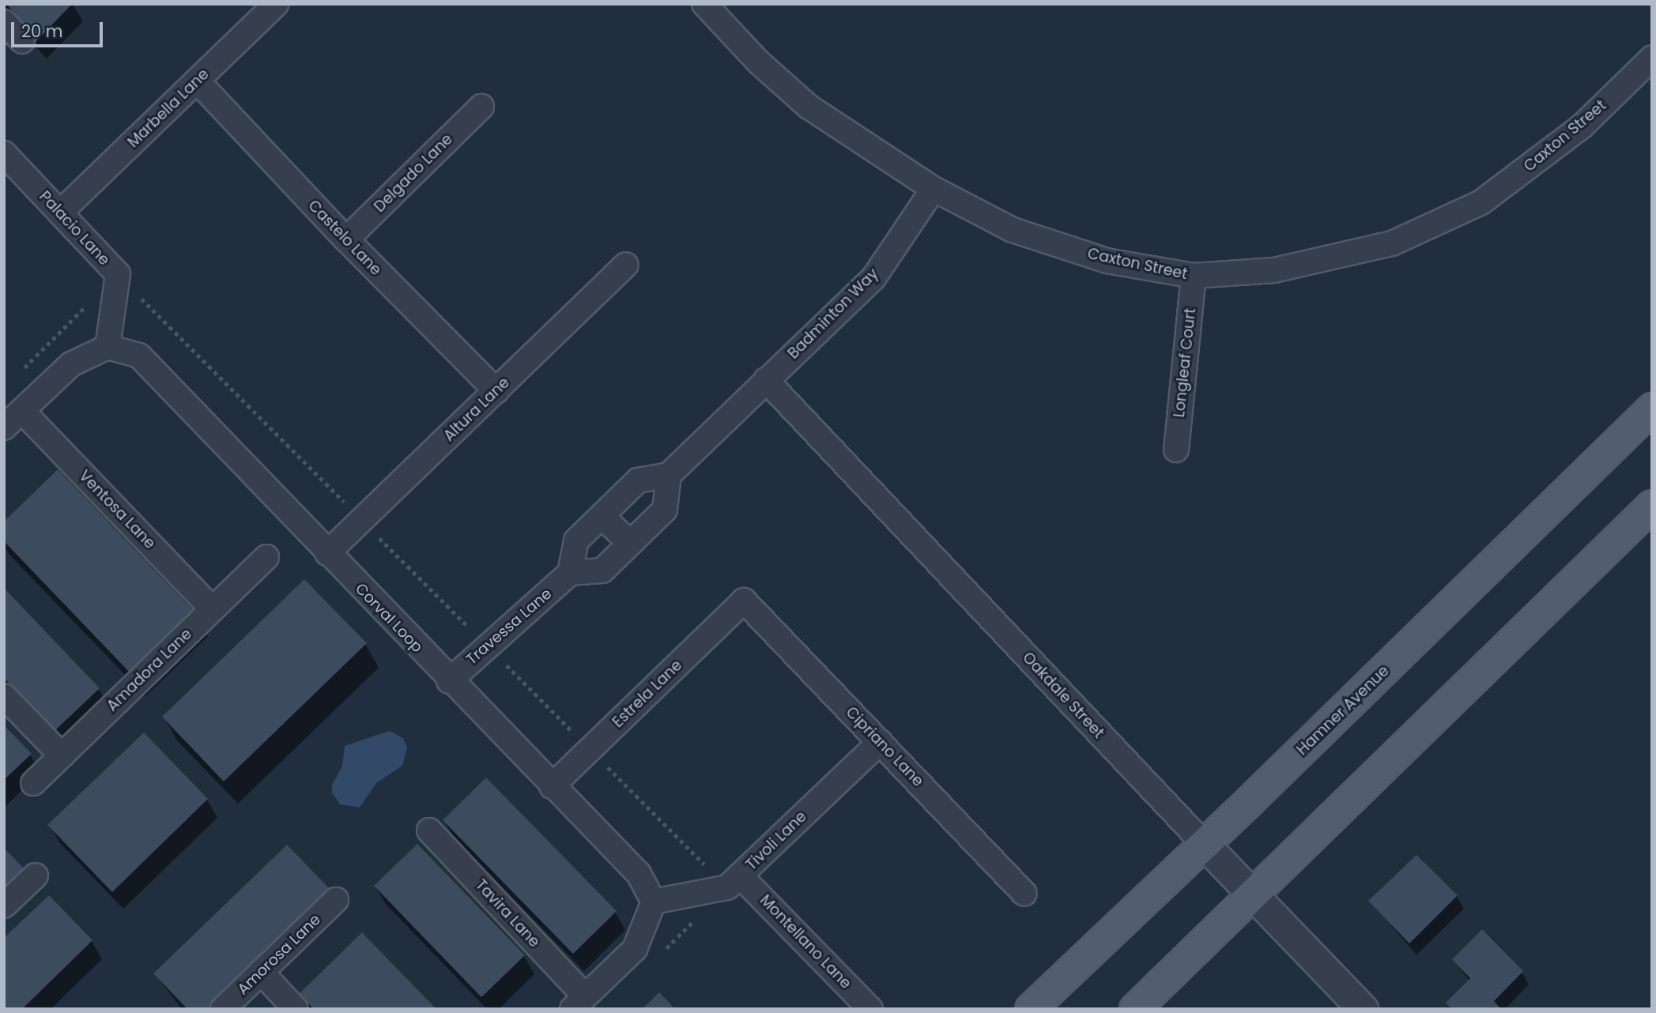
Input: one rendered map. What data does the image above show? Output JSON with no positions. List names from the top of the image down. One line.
{"streets":{"main road":["Hamner Avenue"],"street":["Marbella Lane","Caxton Street","Delgado Lane","Palacio Lane","Castelo Lane","Badminton Way","Longleaf Court","Altura Lane","Ventosa Lane","Corval Loop","Travessa Lane","Amadora Lane","Estrela Lane","Oakdale Street","Cipriano Lane","Tivoli Lane","Tavira Lane","Montellano Lane","Amorosa Lane"]},"crossings":[["Marbella Lane","Palacio Lane"],["Marbella Lane","Castelo Lane"],["Caxton Street","Badminton Way"],["Caxton Street","Longleaf Court"],["Delgado Lane","Castelo Lane"],["Palacio Lane","Corval Loop"],["Castelo Lane","Altura Lane"],["Badminton Way","Oakdale Street"],["Altura Lane","Corval Loop"],["Ventosa Lane","Amadora Lane"],["Corval Loop","Travessa Lane"],["Corval Loop","Estrela Lane"],["Corval Loop","Tivoli Lane"],["Estrela Lane","Cipriano Lane"],["Oakdale Street","Hamner Avenue"],["Cipriano Lane","Tivoli Lane"],["Tivoli Lane","Montellano Lane"]],"scale_bar":"20 m"}
